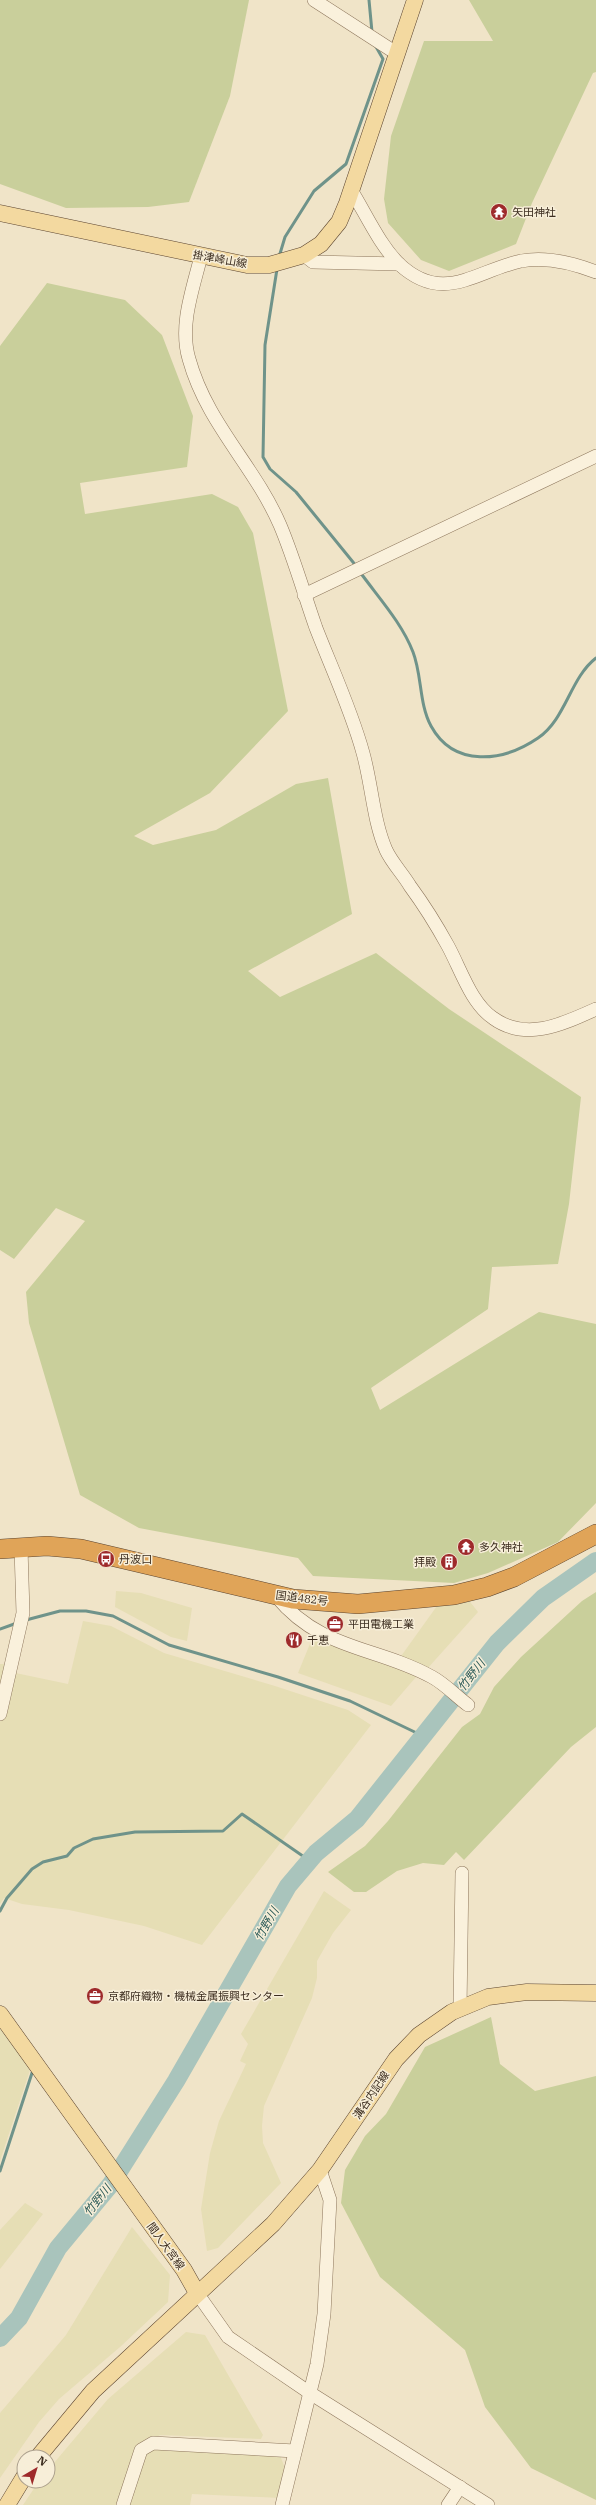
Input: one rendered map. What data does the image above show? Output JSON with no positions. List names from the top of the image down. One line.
{"streets":{"highway":["国道482号"],"main road":["掛津峰山線","溝谷内記線","間人大宮線"]},"crossings":[["溝谷内記線","間人大宮線"]],"water":["竹野川"],"places":{"temple":["矢田神社","多久神社"],"bus stop":["丹波口"],"building":["拝殿"],"office":["平田電機工業","京都府織物・機械金属振興センター"],"restaurant":["千恵"]},"north":"top right"}
